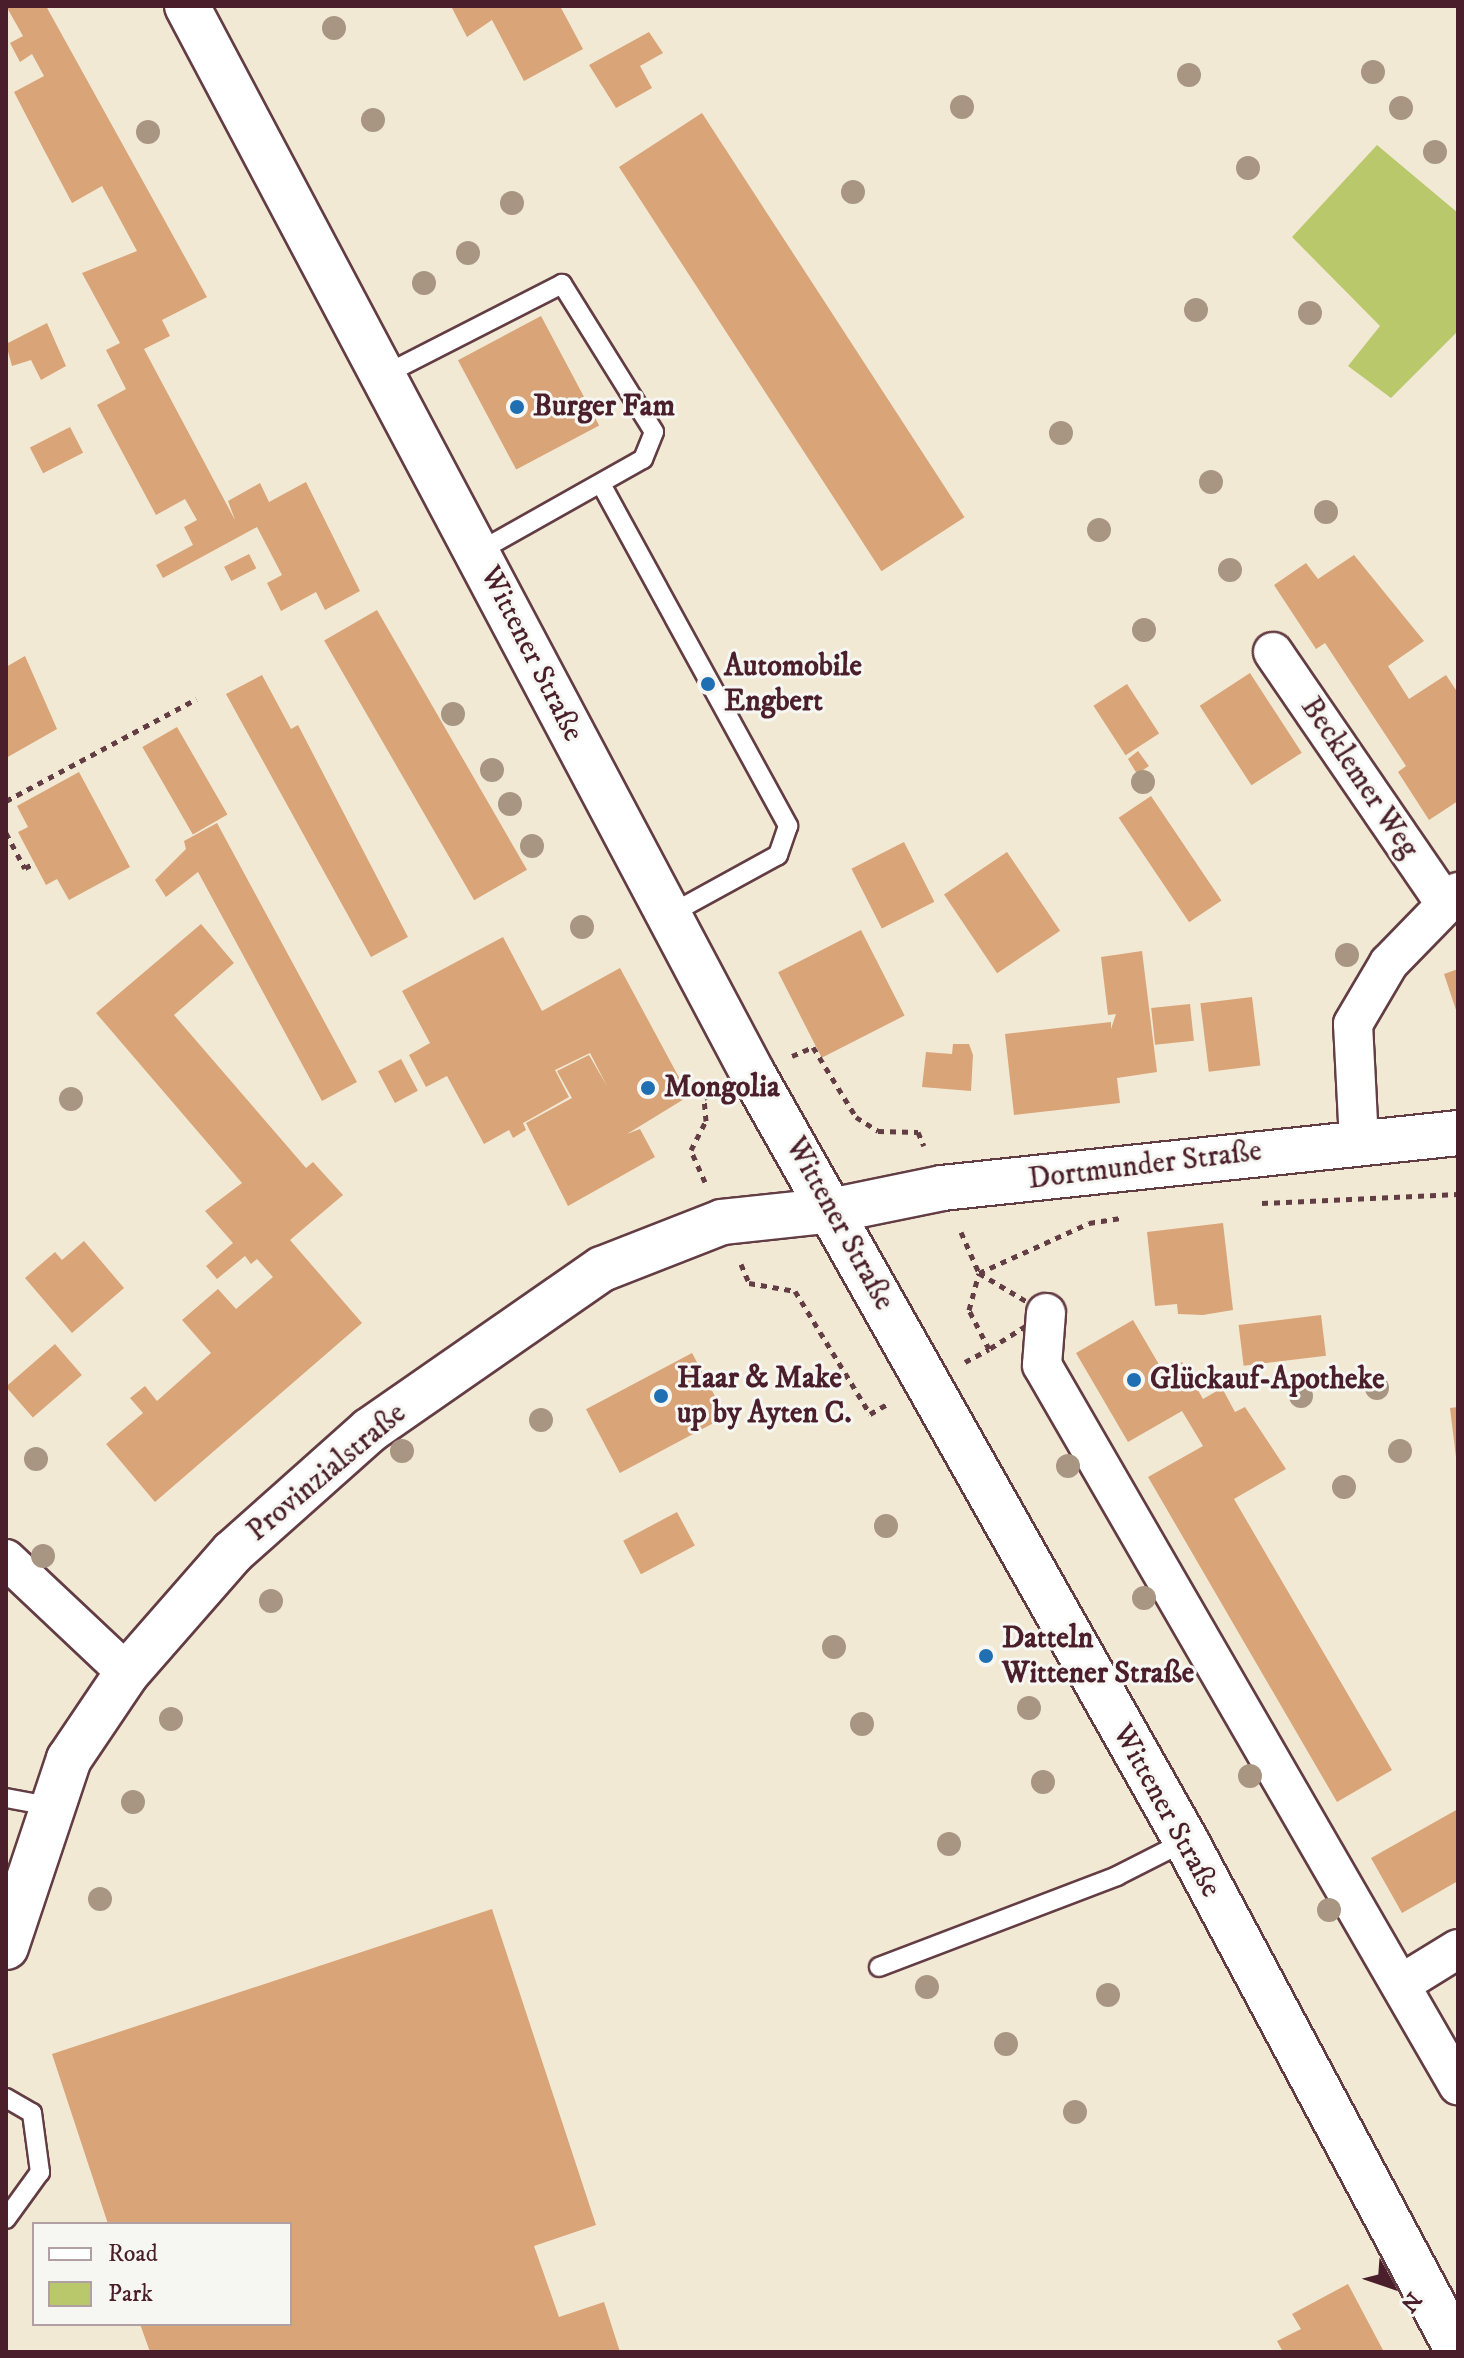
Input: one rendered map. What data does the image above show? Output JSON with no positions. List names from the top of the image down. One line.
{"streets":{"main road":["Wittener Straße","Dortmunder Straße","Provinzialstraße"],"street":["Becklemer Weg"]},"crossings":[["Wittener Straße","Dortmunder Straße"],["Wittener Straße","Provinzialstraße"],["Becklemer Weg","Dortmunder Straße"],["Dortmunder Straße","Provinzialstraße"]],"places":["Burger Fam","Automobile Engbert","Mongolia","Glückauf-Apotheke","Haar & Make up by Ayten C.","Datteln Wittener Straße"],"legend":["Road","Park"],"north":"bottom right"}
